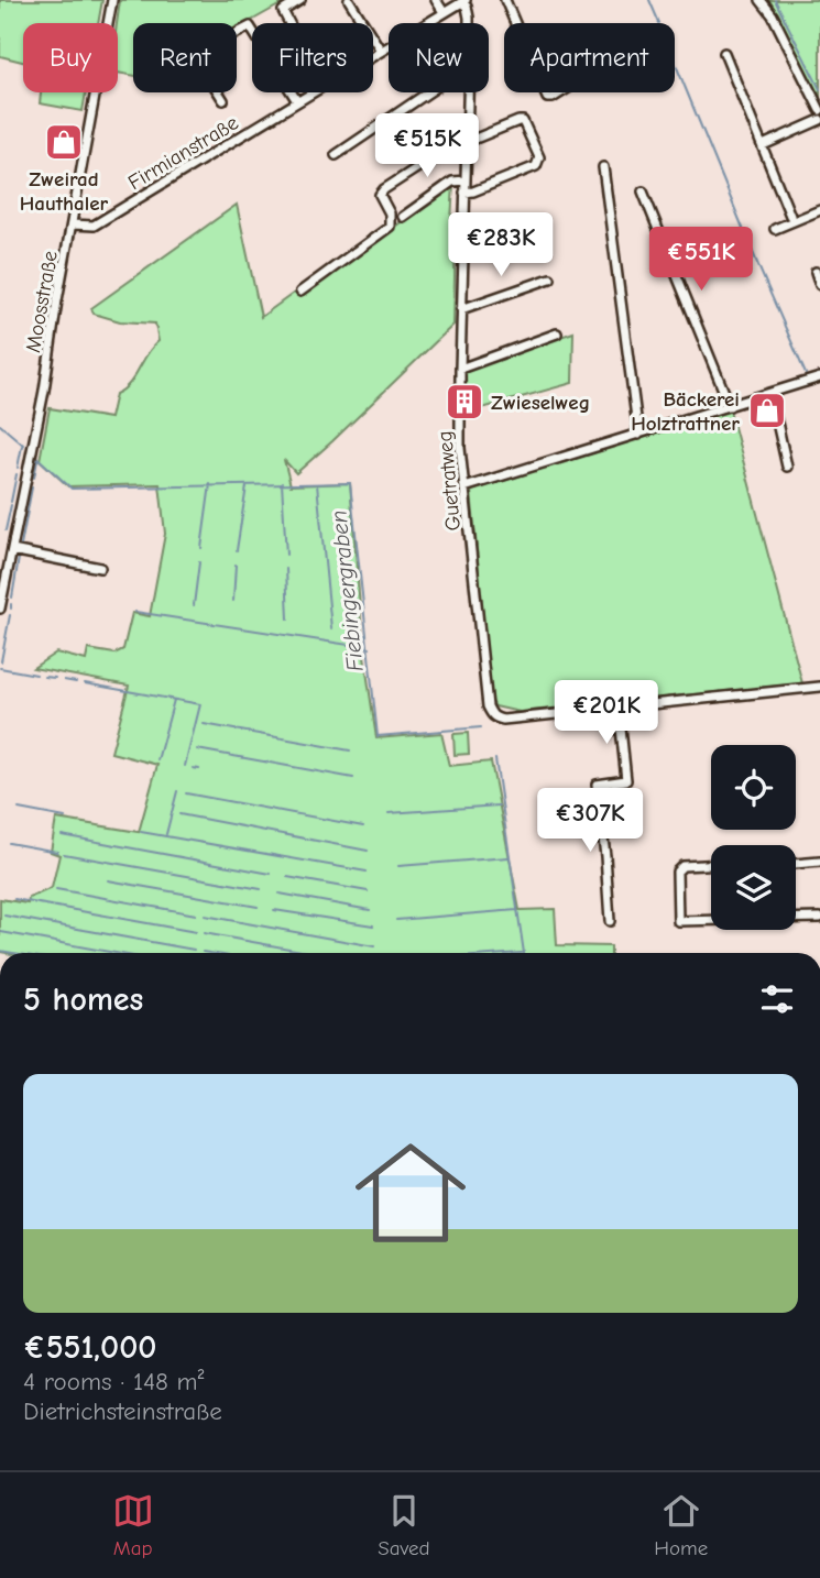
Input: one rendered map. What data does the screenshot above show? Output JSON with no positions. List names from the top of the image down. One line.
{"streets":{"street":["Firmianstraße","Moosstraße","Guetratweg"]},"crossings":[["Firmianstraße","Moosstraße"],["Firmianstraße","Guetratweg"]],"water":["Fiebingergraben"],"places":{"shop":["Zweirad Hauthaler","Bäckerei Holztrattner"],"building":["Zwieselweg"]},"page":{"chip":["Buy","Rent","Filters","New","Apartment"],"price":["€515K","€283K","€551K","€201K","€307K"],"heading":"5 homes","list":[{"name":"€551,000","note":"4 rooms · 148 m² · Dietrichsteinstraße"}],"tabs":["Map","Saved","Home"]}}
